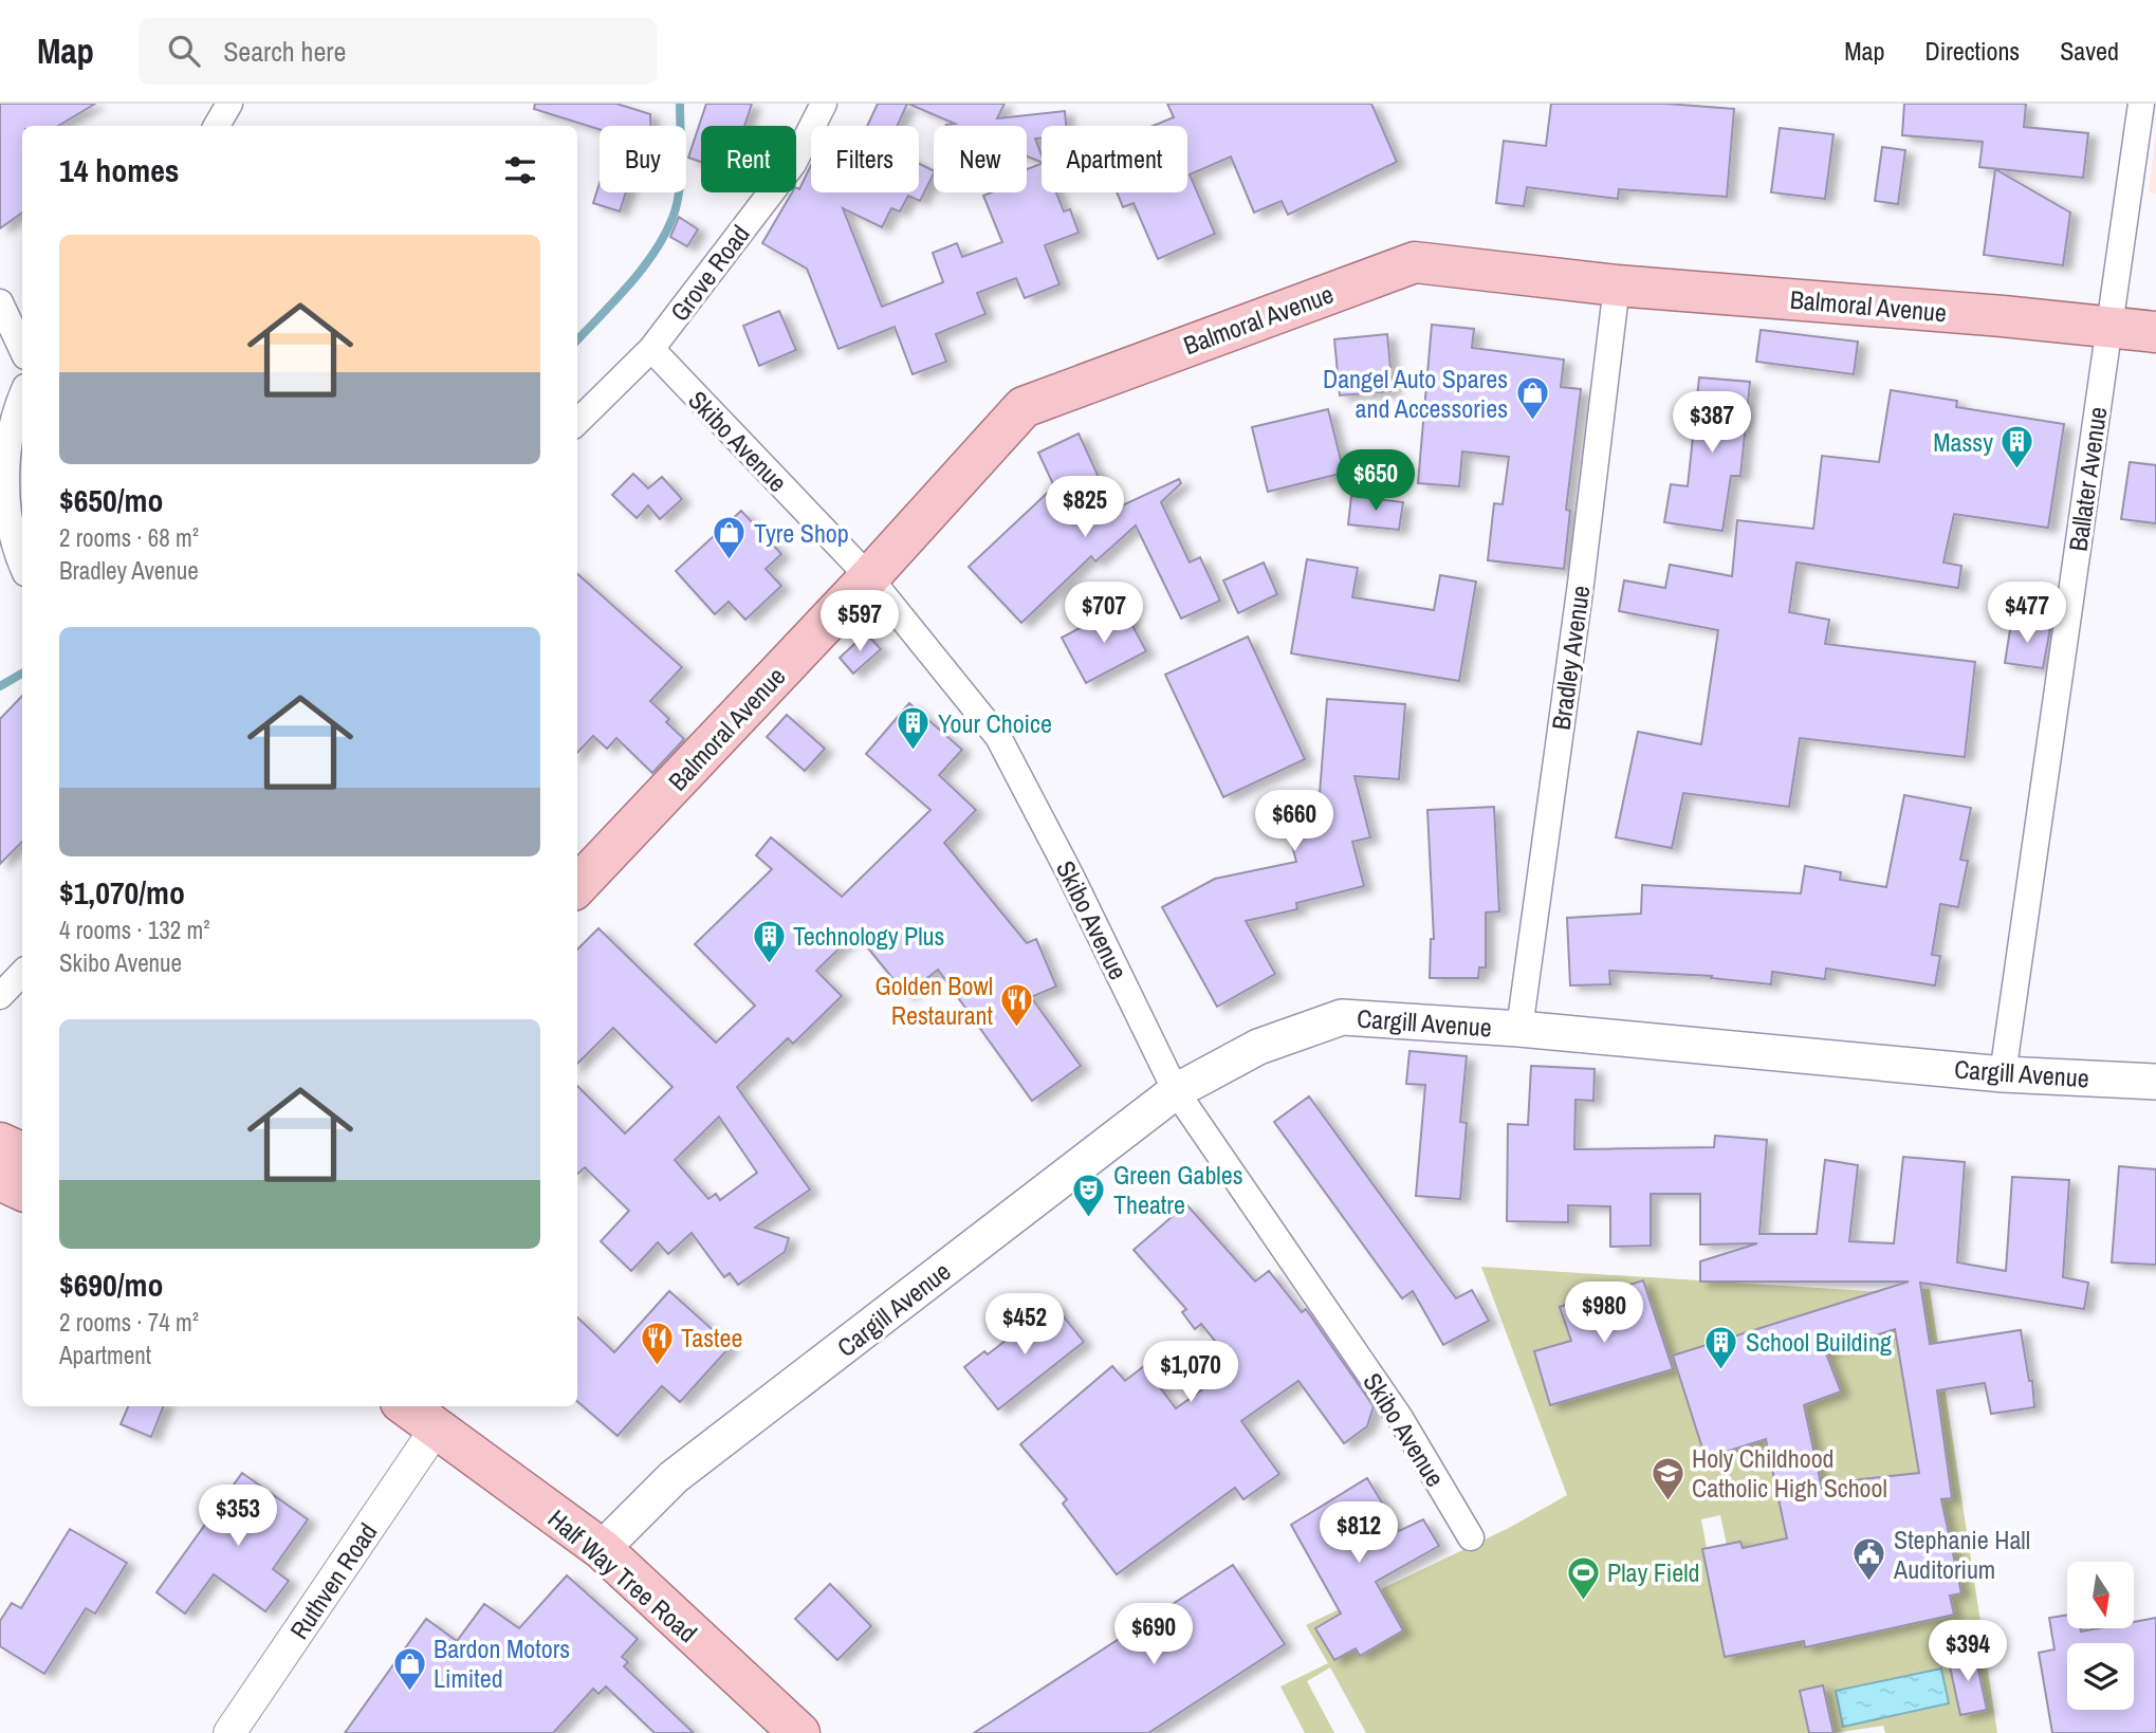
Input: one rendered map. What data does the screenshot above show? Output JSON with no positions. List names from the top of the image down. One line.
{"streets":{"main road":["Balmoral Avenue","Cargill Avenue","Half Way Tree Road"],"street":["Grove Road","Skibo Avenue","Ballater Avenue","Bradley Avenue","Ruthven Road"]},"crossings":[["Grove Road","Skibo Avenue"],["Balmoral Avenue","Skibo Avenue"],["Balmoral Avenue","Ballater Avenue"],["Balmoral Avenue","Bradley Avenue"],["Skibo Avenue","Cargill Avenue"],["Ballater Avenue","Cargill Avenue"],["Bradley Avenue","Cargill Avenue"],["Cargill Avenue","Half Way Tree Road"],["Half Way Tree Road","Ruthven Road"]],"places":{"shop":["Dangel Auto Spares and Accessories","Tyre Shop","Bardon Motors Limited"],"building":["Massy","Your Choice","Technology Plus","School Building"],"restaurant":["Golden Bowl Restaurant","Tastee"],"theatre":["Green Gables Theatre"],"school or university":["Holy Childhood Catholic High School"],"public building":["Stephanie Hall Auditorium"],"sports":["Play Field"]},"north":"bottom","page":{"header":"Map","search":"Search here","nav":["Map","Directions","Saved"],"chip":["Buy","Rent","Filters","New","Apartment"],"heading":"14 homes","list":[{"name":"$650/mo","note":"2 rooms · 68 m² · Bradley Avenue"},{"name":"$1,070/mo","note":"4 rooms · 132 m² · Skibo Avenue"},{"name":"$690/mo","note":"2 rooms · 74 m² · Apartment"}],"price":["$387","$650","$825","$707","$477","$597","$660","$980","$452","$1,070","$353","$812","$690","$394"]}}
